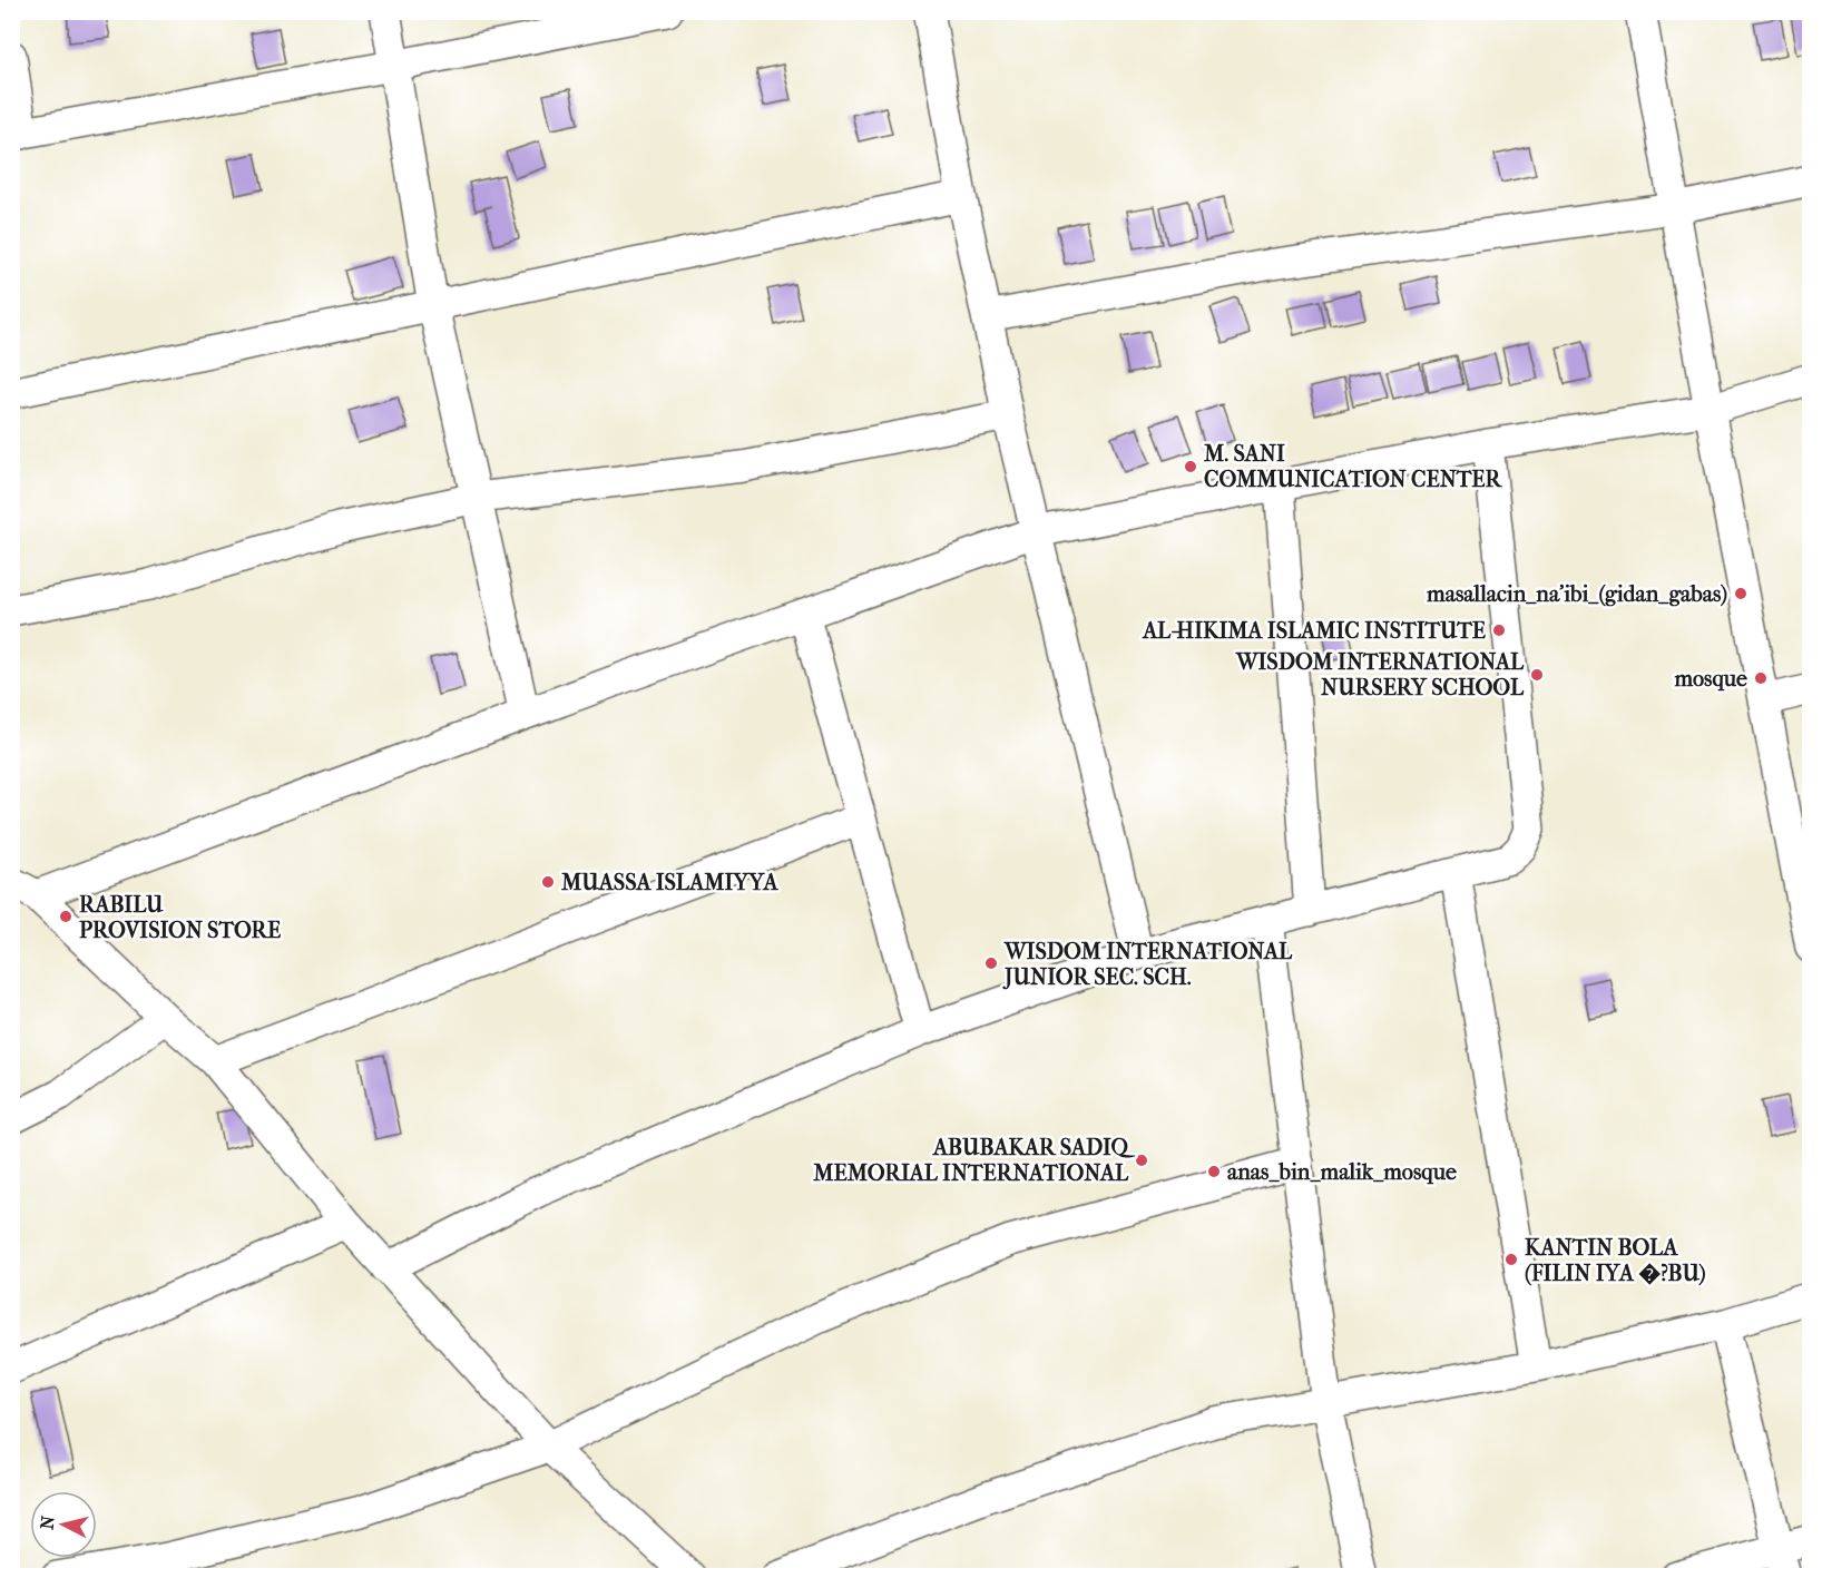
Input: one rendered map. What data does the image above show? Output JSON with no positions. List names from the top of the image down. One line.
{"places":["M. SANI COMMUNICATION CENTER","masallacin_na'ibi_(gidan_gabas)","AL-HIKIMA ISLAMIC INSTITUTE","WISDOM INTERNATIONAL NURSERY SCHOOL","mosque","MUASSA ISLAMIYYA","RABILU PROVISION STORE","WISDOM INTERNATIONAL JUNIOR SEC. SCH.","ABUBAKAR SADIQ MEMORIAL INTERNATIONAL","anas_bin_malik_mosque","KANTIN BOLA (FILIN IYA �?BU)"],"north":"left"}
